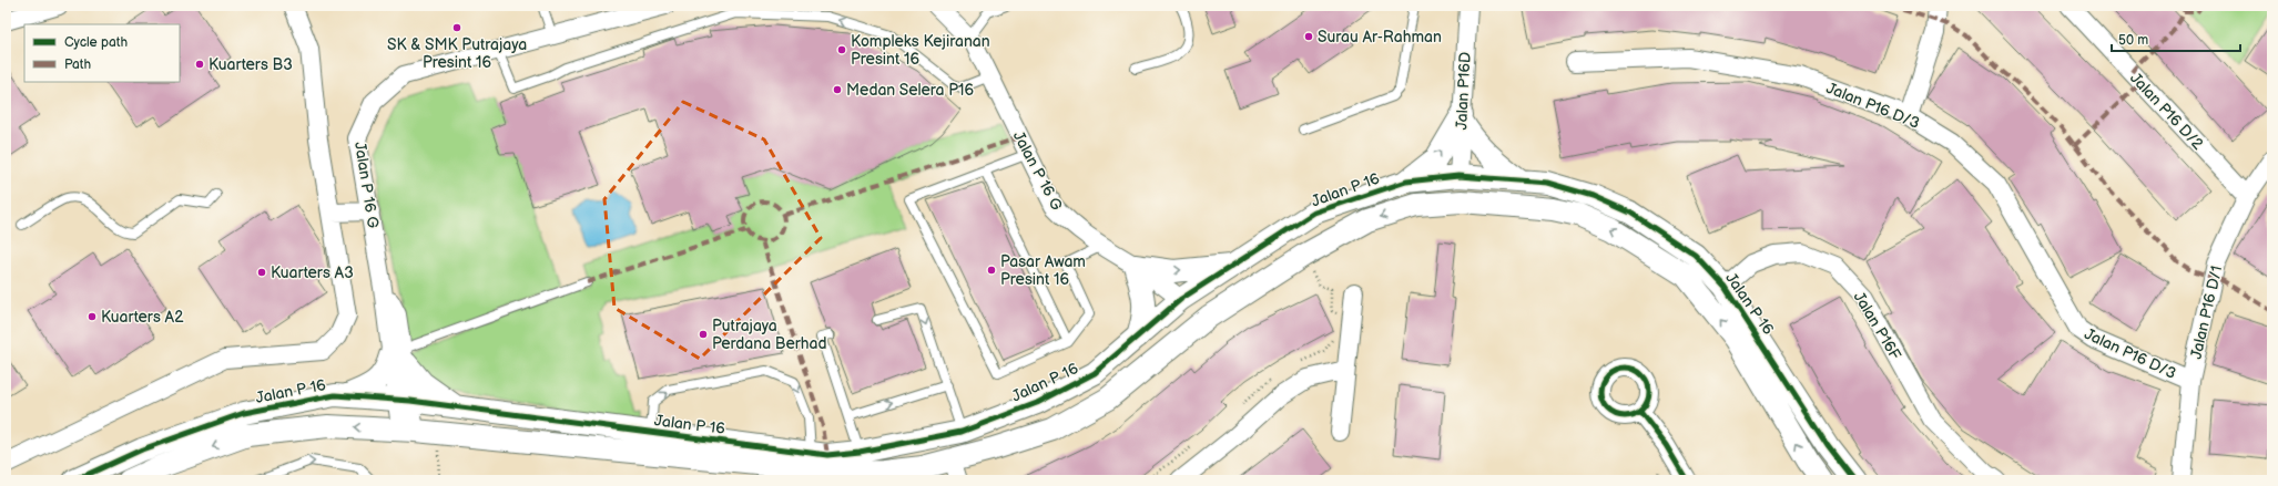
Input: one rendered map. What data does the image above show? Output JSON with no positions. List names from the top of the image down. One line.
{"streets":{"street":["Jalan P16D","Jalan P16 D/3","Jalan P16 D/2","Jalan P 16 G","Jalan P 16","Jalan P16 D/1","Jalan P16F"]},"crossings":[["Jalan P16D","Jalan P 16"],["Jalan P16 D/3","Jalan P16 D/1"],["Jalan P16 D/2","Jalan P16 D/1"],["Jalan P 16 G","Jalan P 16"],["Jalan P 16","Jalan P16F"]],"places":["SK & SMK Putrajaya Presint 16","Surau Ar-Rahman","Kompleks Kejiranan Presint 16","Kuarters B3","Medan Selera P16","Pasar Awam Presint 16","Kuarters A3","Kuarters A2","Putrajaya Perdana Berhad"],"legend":["Cycle path","Path"],"scale_bar":"50 m"}
